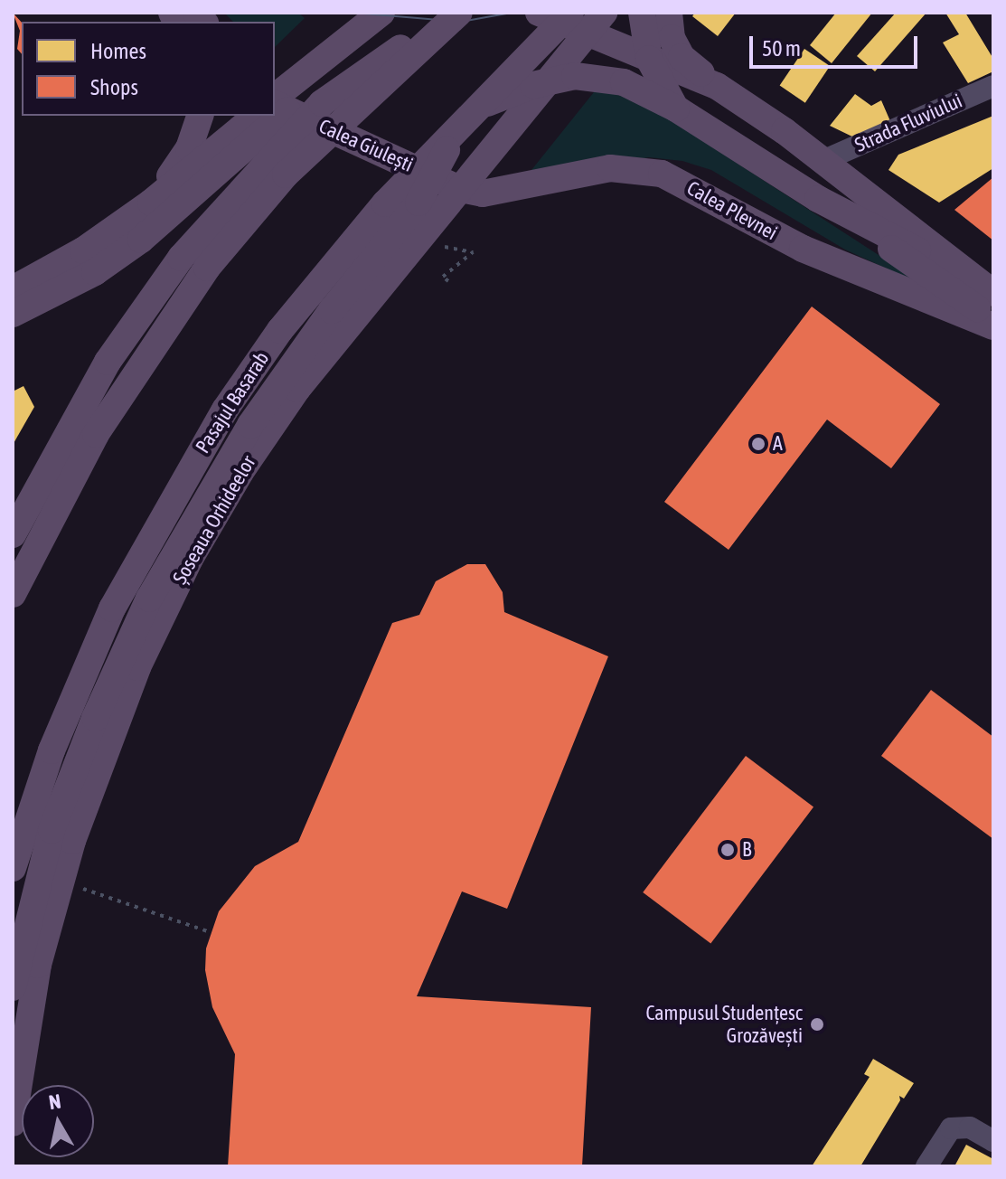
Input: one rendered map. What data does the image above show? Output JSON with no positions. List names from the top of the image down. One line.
{"streets":{"main road":["Calea Giulești","Calea Plevnei","Pasajul Basarab","Șoseaua Orhideelor"],"street":["Strada Fluviului"]},"crossings":[["Calea Giulești","Calea Plevnei"],["Calea Giulești","Șoseaua Orhideelor"],["Calea Plevnei","Șoseaua Orhideelor"],["Pasajul Basarab","Șoseaua Orhideelor"]],"places":["A","B","Campusul Studențesc Grozăvești"],"legend":["Homes","Shops"],"scale_bar":"50 m","north":"top"}
